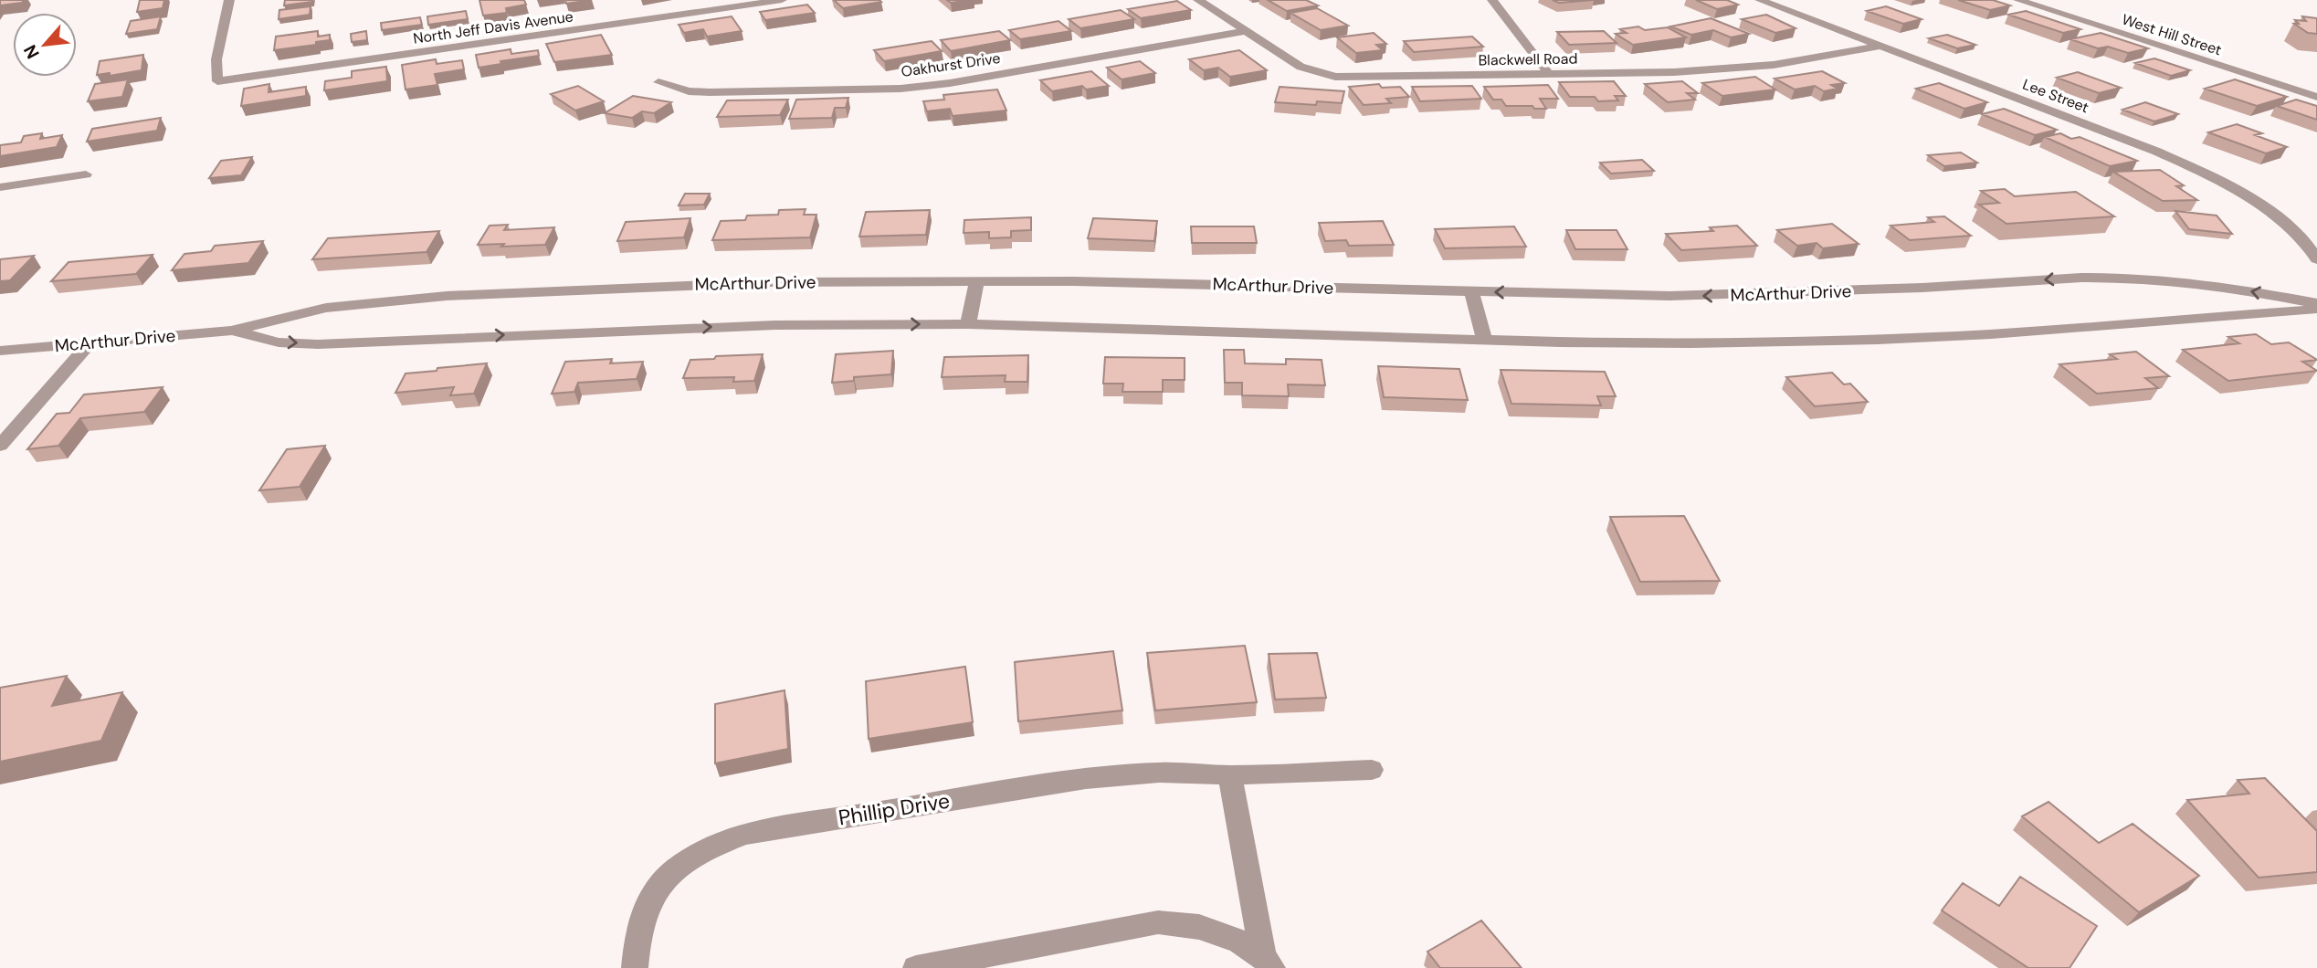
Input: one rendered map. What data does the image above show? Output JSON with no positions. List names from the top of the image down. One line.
{"streets":{"street":["North Jeff Davis Avenue","West Hill Street","Blackwell Road","Oakhurst Drive","Lee Street","McArthur Drive","Phillip Drive"]},"crossings":[["Blackwell Road","Oakhurst Drive"],["Blackwell Road","Lee Street"]],"north":"bottom left"}
